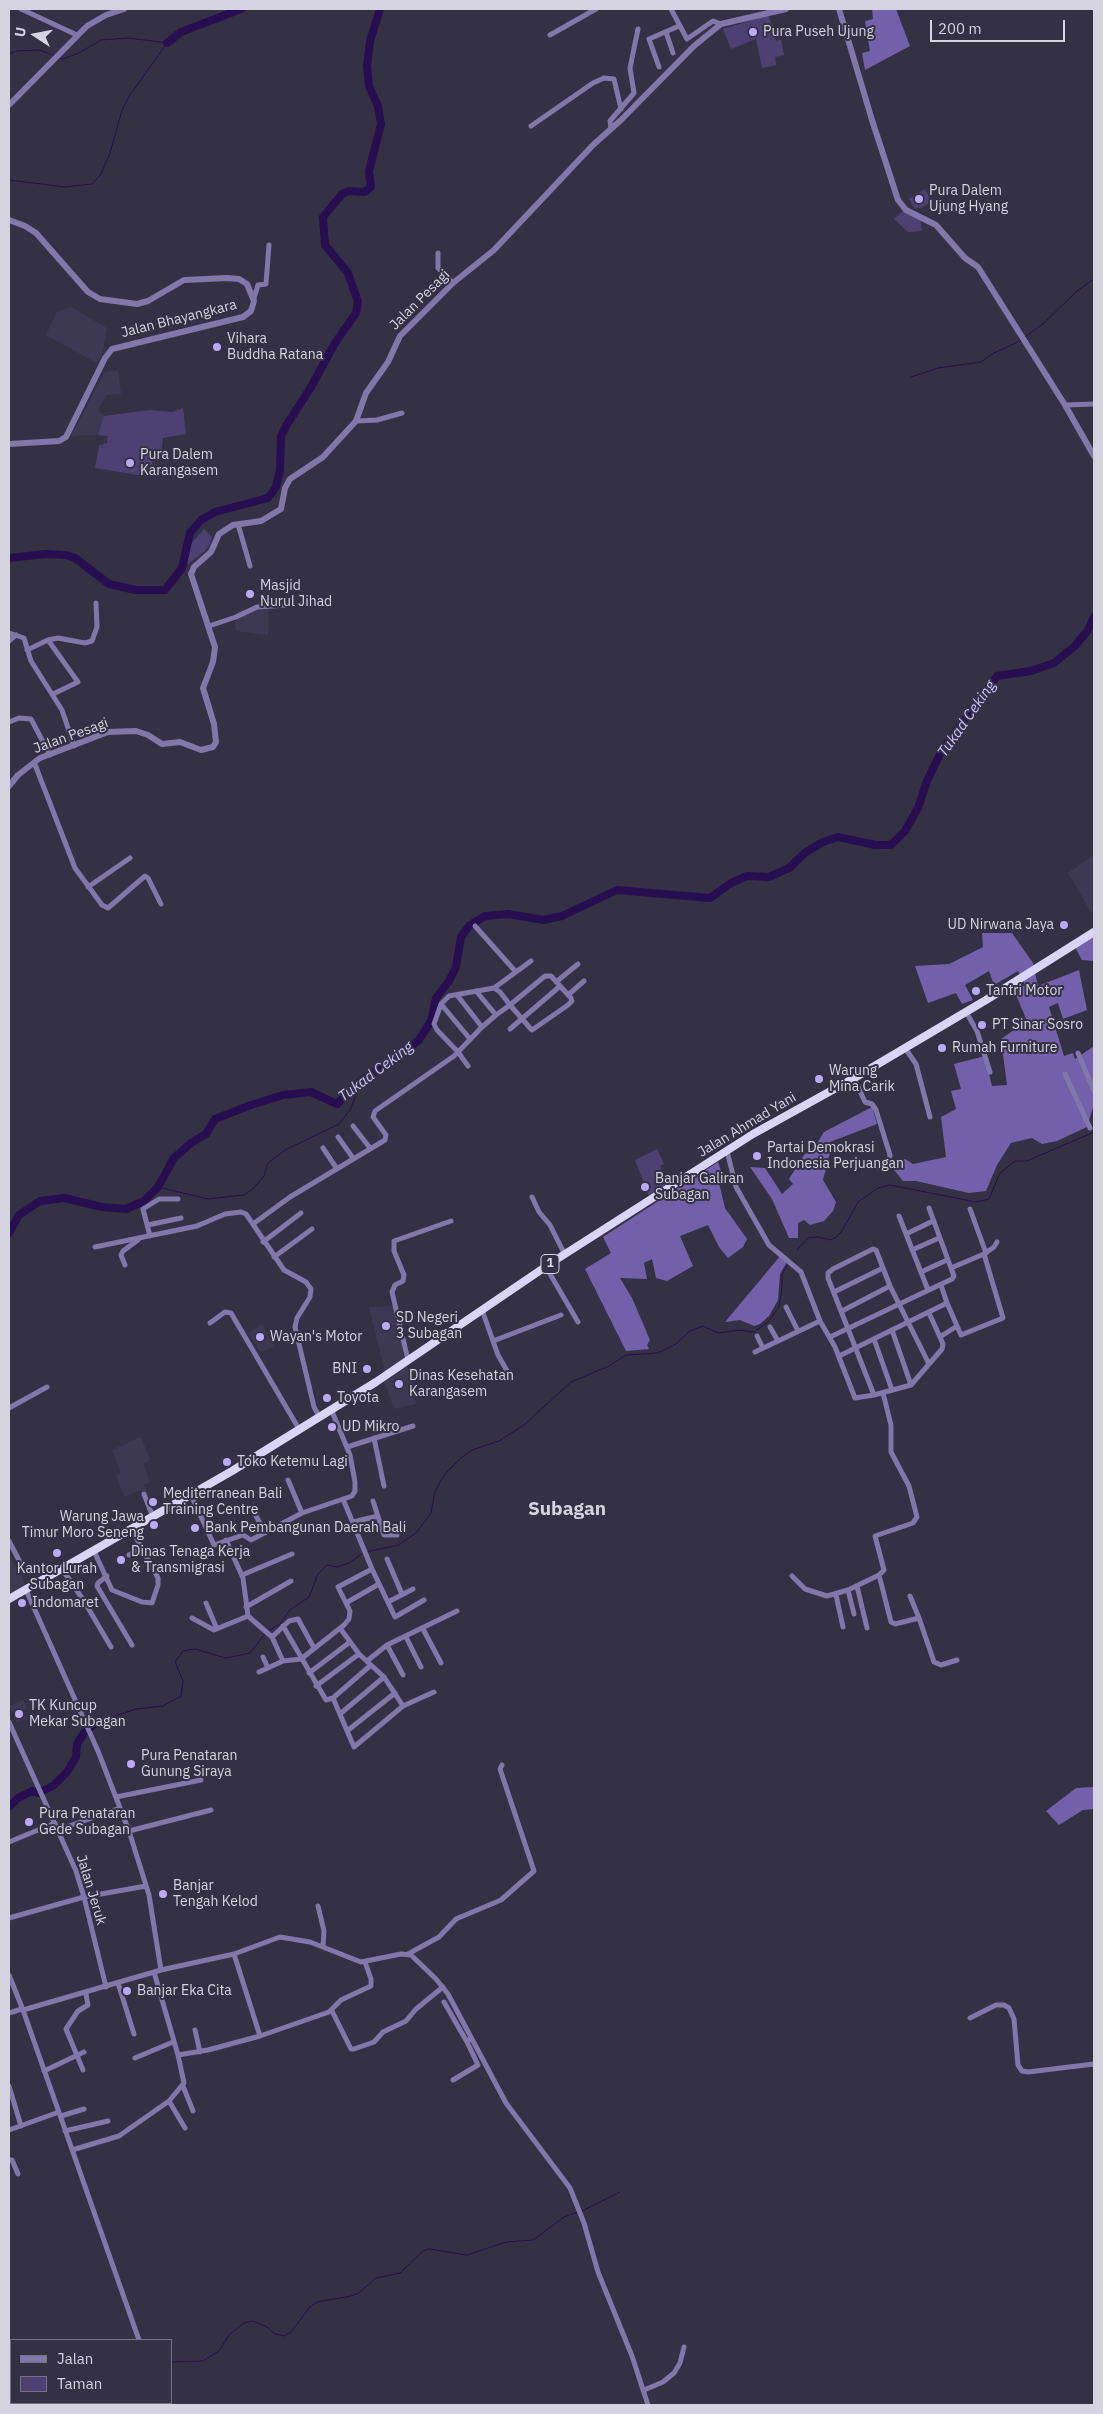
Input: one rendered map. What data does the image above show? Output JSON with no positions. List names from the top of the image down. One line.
{"streets":{"highway":["Jalan Ahmad Yani","1"],"street":["Jalan Pesagi","Jalan Bhayangkara","Jalan Jeruk"]},"districts":["Subagan"],"water":["Tukad Ceking"],"places":["Pura Puseh Ujung","Pura Dalem Ujung Hyang","Vihara Buddha Ratana","Pura Dalem Karangasem","Masjid Nurul Jihad","UD Nirwana Jaya","Tantri Motor","PT Sinar Sosro","Rumah Furniture","Warung Mina Carik","Partai Demokrasi Indonesia Perjuangan","Banjar Galiran Subagan","SD Negeri 3 Subagan","Wayan's Motor","BNI","Dinas Kesehatan Karangasem","Toyota","UD Mikro","Toko Ketemu Lagi","Mediterranean Bali Training Centre","Warung Jawa Timur Moro Seneng","Bank Pembangunan Daerah Bali","Kantor Lurah Subagan","Dinas Tenaga Kerja & Transmigrasi","Indomaret","TK Kuncup Mekar Subagan","Pura Penataran Gunung Siraya","Pura Penataran Gede Subagan","Banjar Tengah Kelod","Banjar Eka Cita"],"legend":["Jalan","Taman"],"scale_bar":"200 m","north":"left"}
